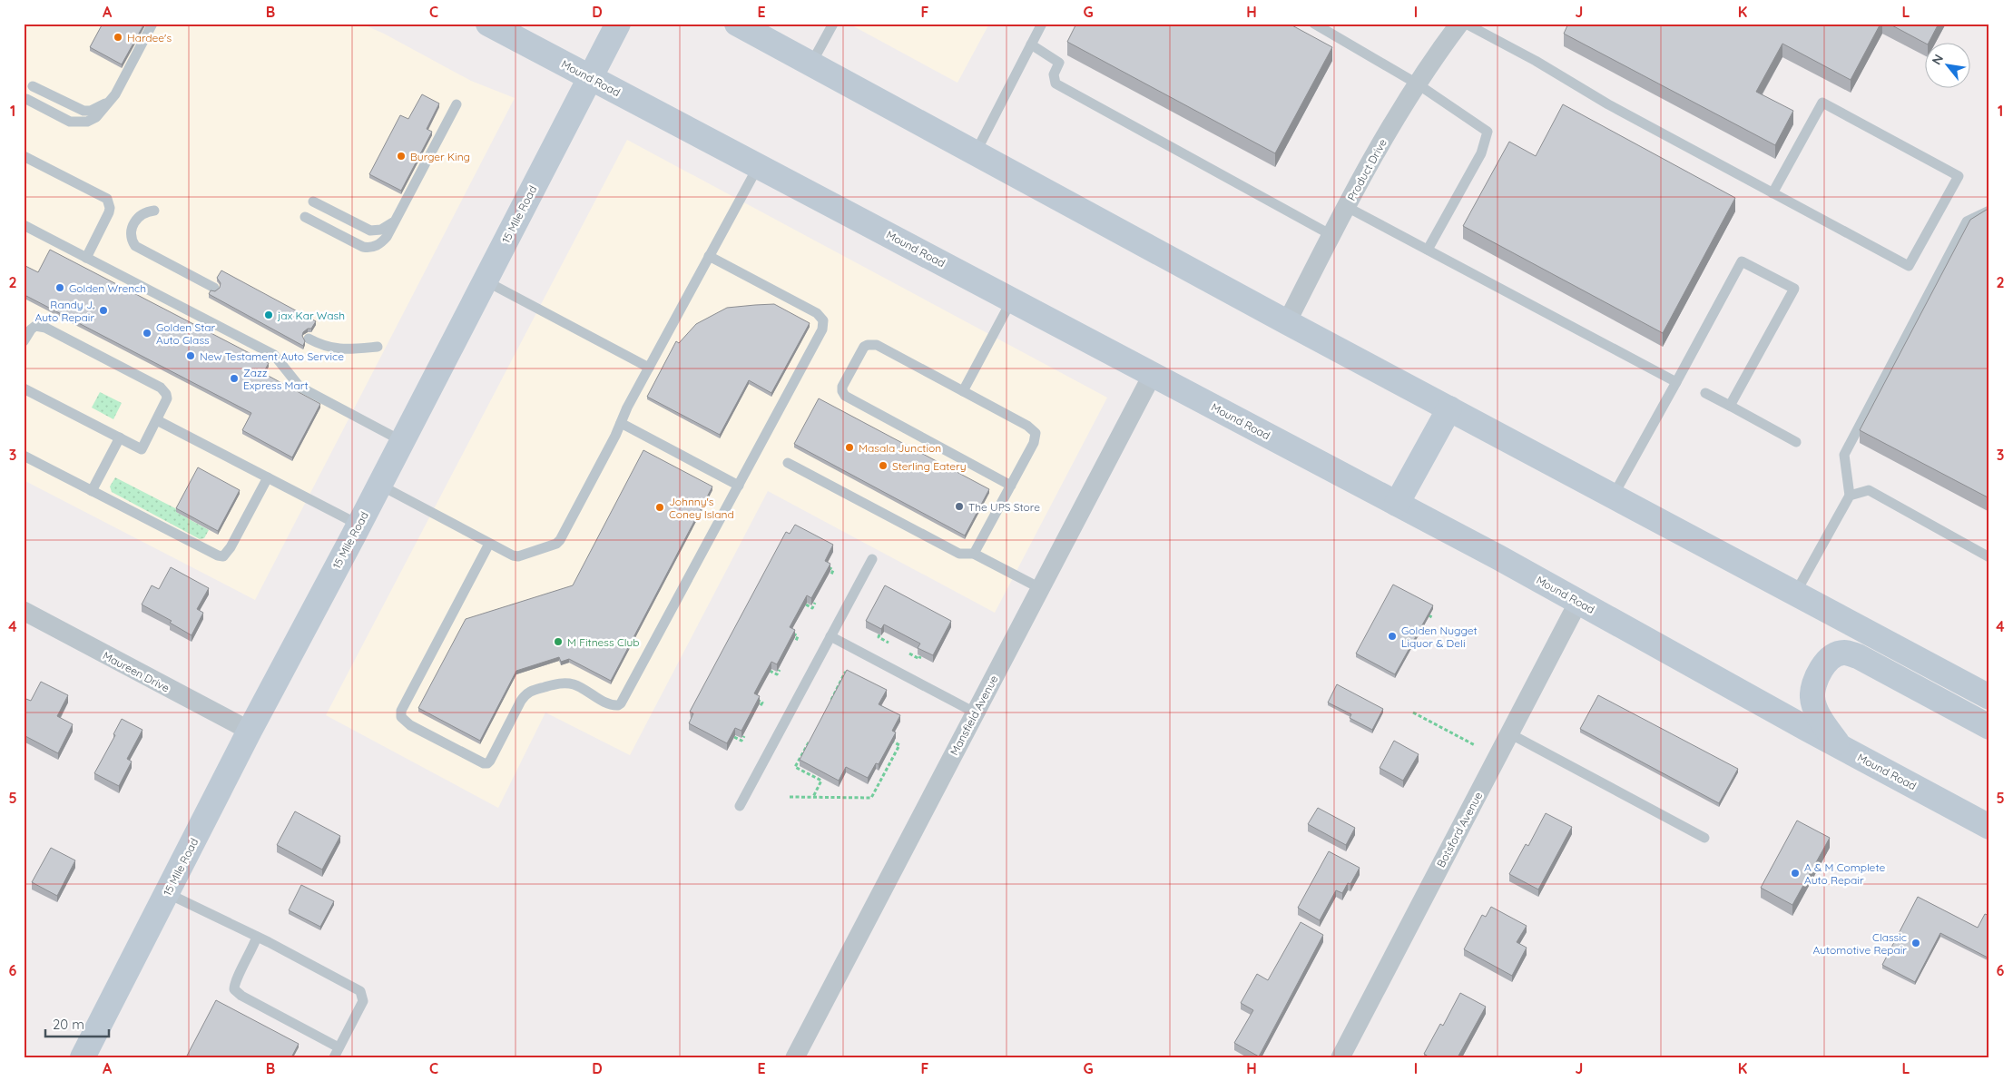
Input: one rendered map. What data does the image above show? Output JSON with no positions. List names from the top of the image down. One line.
{"streets":{"main road":["Mound Road","15 Mile Road"],"street":["Product Drive","Maureen Drive","Mansfield Avenue","Botsford Avenue"]},"crossings":[["Mound Road","15 Mile Road"],["Mound Road","Mansfield Avenue"],["Mound Road","Botsford Avenue"],["15 Mile Road","Maureen Drive"]],"places":["Hardee's","Burger King","Golden Wrench","Randy J. Auto Repair","jax Kar Wash","Golden Star Auto Glass","New Testament Auto Service","Zazz Express Mart","Masala Junction","Sterling Eatery","The UPS Store","Johnny's Coney Island","Golden Nugget Liquor & Deli","M Fitness Club","A & M Complete Auto Repair","Classic Automotive Repair"],"scale_bar":"20 m","north":"top left","grid":{"columns":["A","B","C","D","E","F","G","H","I","J","K","L"],"rows":["1","2","3","4","5","6"]}}
